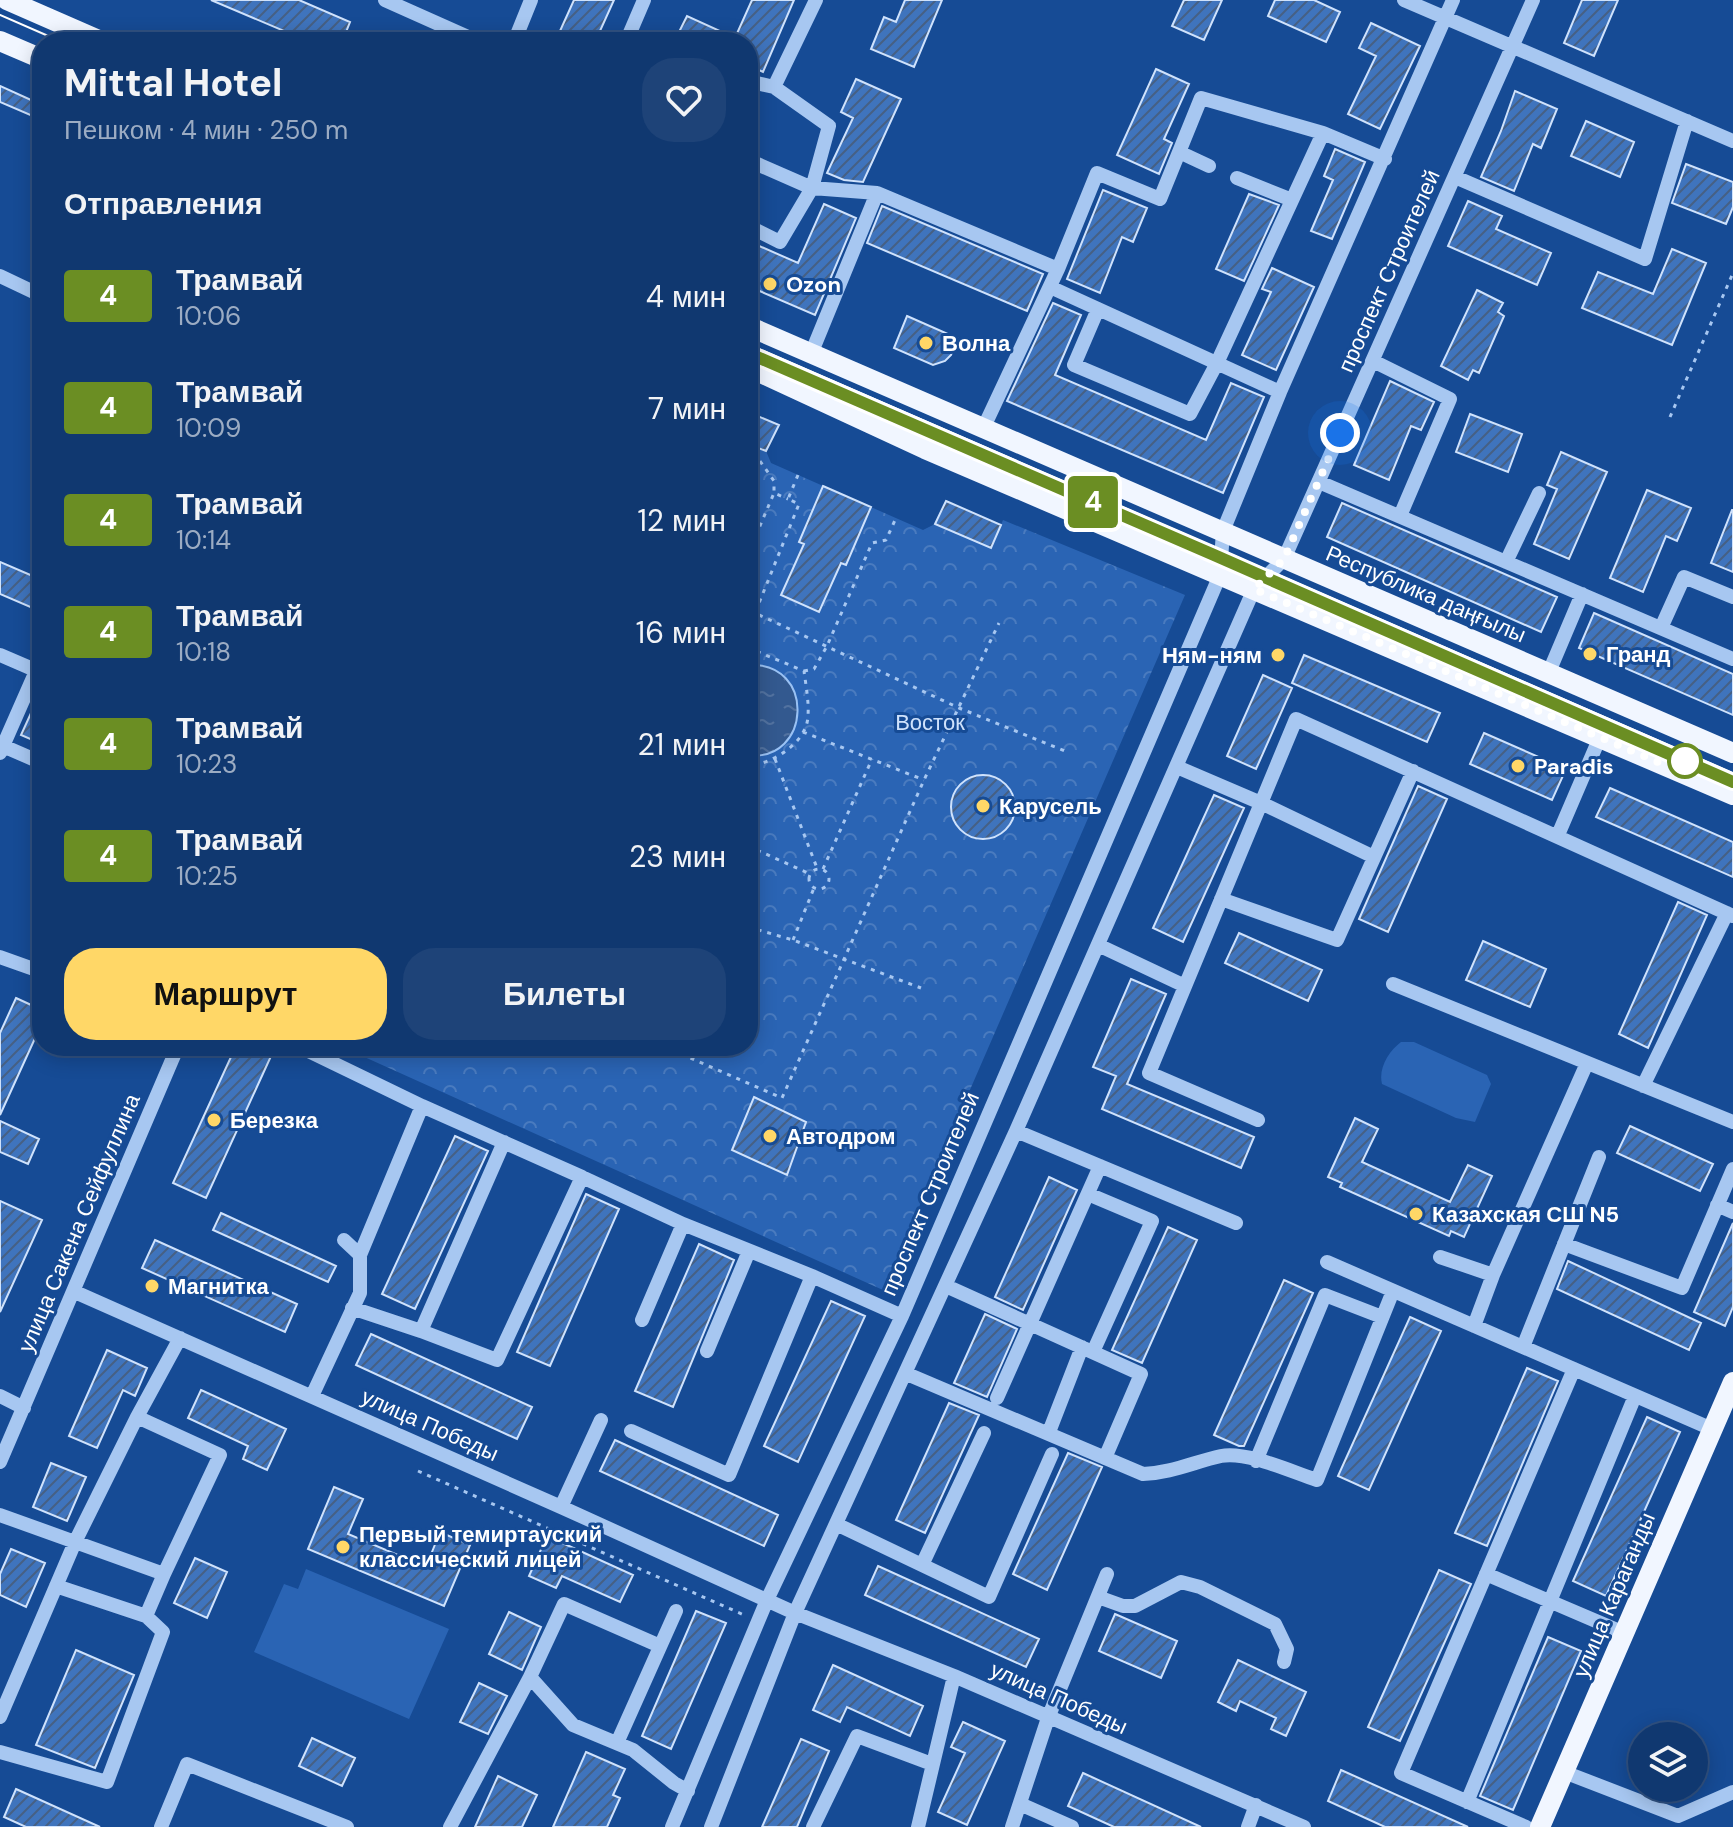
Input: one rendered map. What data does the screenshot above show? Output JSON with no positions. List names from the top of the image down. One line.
{"streets":{"main road":["Республика даңғылы","улица Караганды"],"street":["проспект Строителей","улица Сакена Сейфуллина","улица Победы"]},"crossings":[["проспект Строителей","Республика даңғылы"],["проспект Строителей","улица Победы"],["улица Сакена Сейфуллина","улица Победы"]],"parks":["Восток"],"places":["Ozon","Волна","Гранд","Ням-ням","Paradis","Карусель","Березка","Автодром","Казахская СШ N5","Магнитка","Первый темиртауский классический лицей"],"lines":["tram line 4"],"page":{"on_map":"4","heading":[["Mittal Hotel","Пешком · 4 мин · 250 m"],"Отправления"],"list":[{"mark":"4","name":"Трамвай","note":"10:06","value":"4 мин"},{"mark":"4","name":"Трамвай","note":"10:09","value":"7 мин"},{"mark":"4","name":"Трамвай","note":"10:14","value":"12 мин"},{"mark":"4","name":"Трамвай","note":"10:18","value":"16 мин"},{"mark":"4","name":"Трамвай","note":"10:23","value":"21 мин"},{"mark":"4","name":"Трамвай","note":"10:25","value":"23 мин"}],"buttons":["Маршрут","Билеты"]}}
